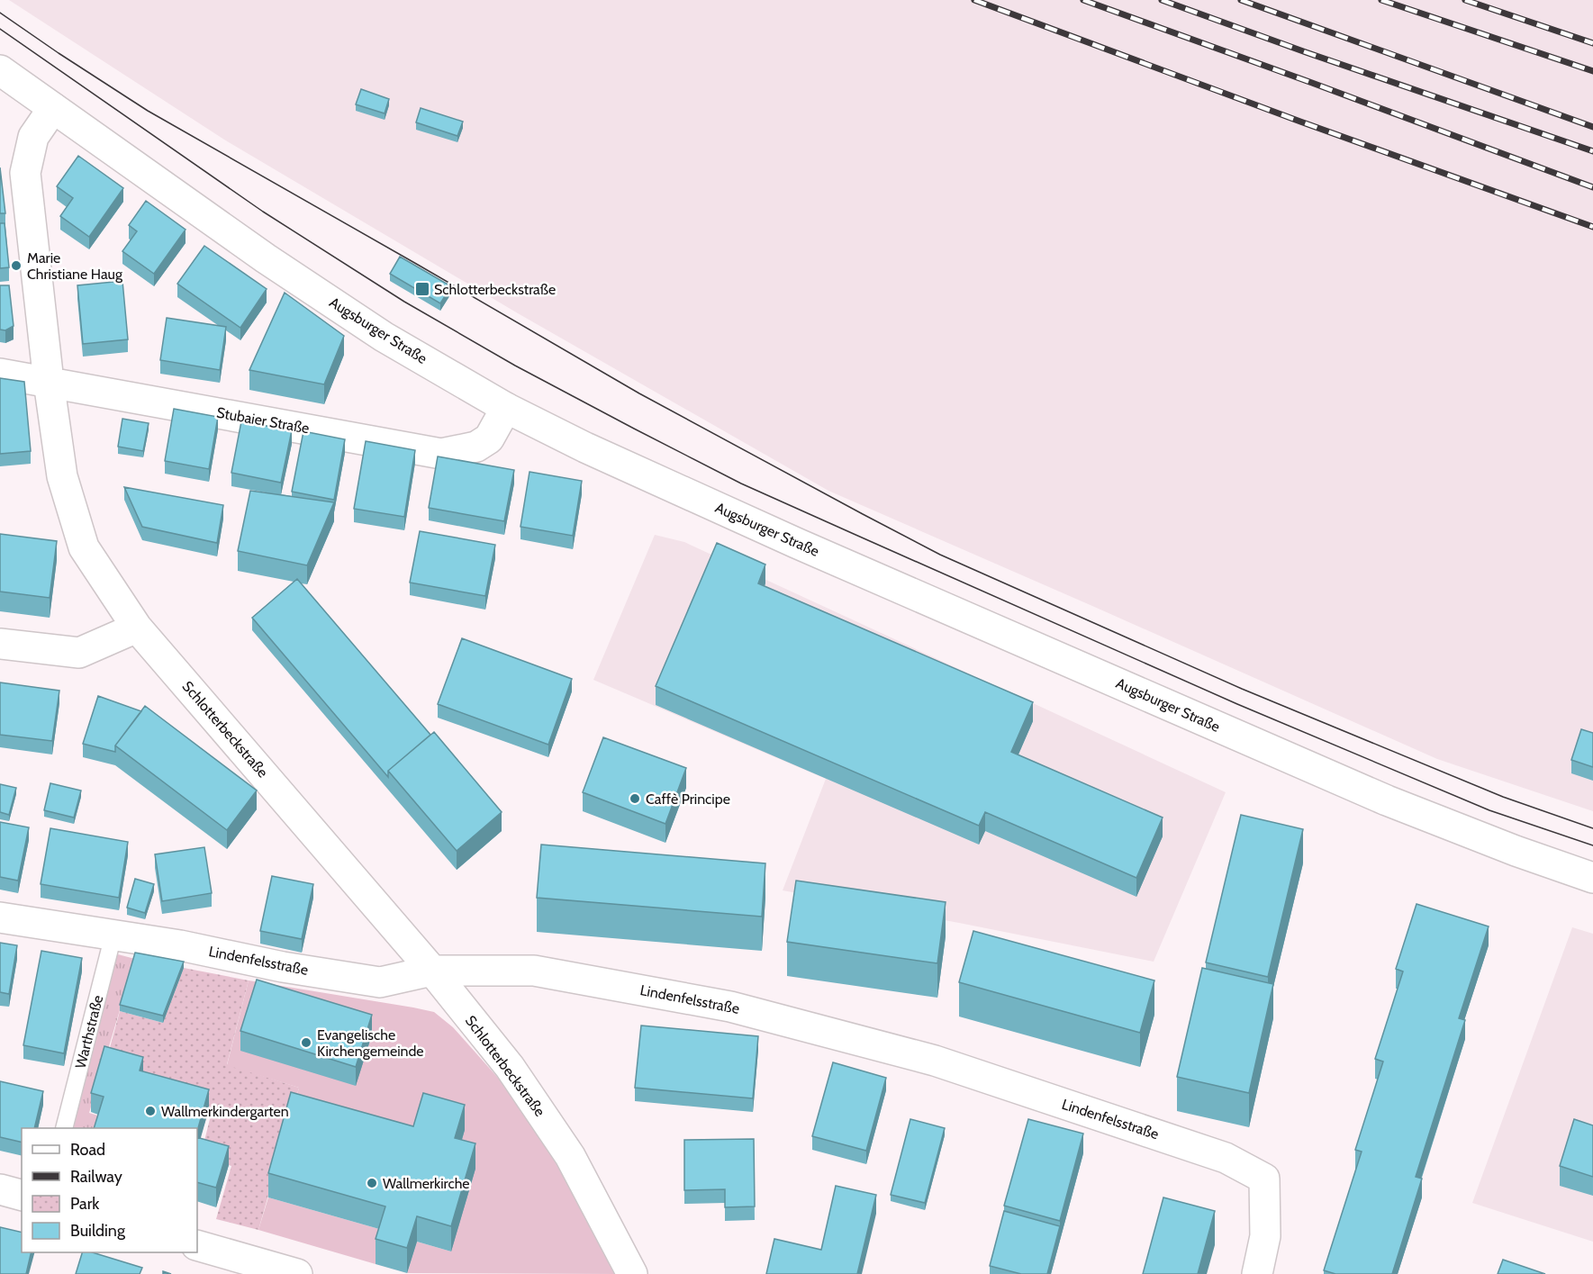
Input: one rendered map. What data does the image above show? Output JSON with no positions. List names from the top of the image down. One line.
{"streets":{"street":["Augsburger Straße","Stubaier Straße","Schlotterbeckstraße","Lindenfelsstraße"],"lane":["Warthstraße"]},"crossings":[["Augsburger Straße","Stubaier Straße"],["Augsburger Straße","Schlotterbeckstraße"],["Stubaier Straße","Schlotterbeckstraße"],["Schlotterbeckstraße","Lindenfelsstraße"],["Lindenfelsstraße","Warthstraße"]],"places":{"other":["Marie Christiane Haug","Caffè Principe","Evangelische Kirchengemeinde","Wallmerkindergarten","Wallmerkirche"],"transit":["Schlotterbeckstraße"]},"legend":["Road","Railway","Park","Building"]}
